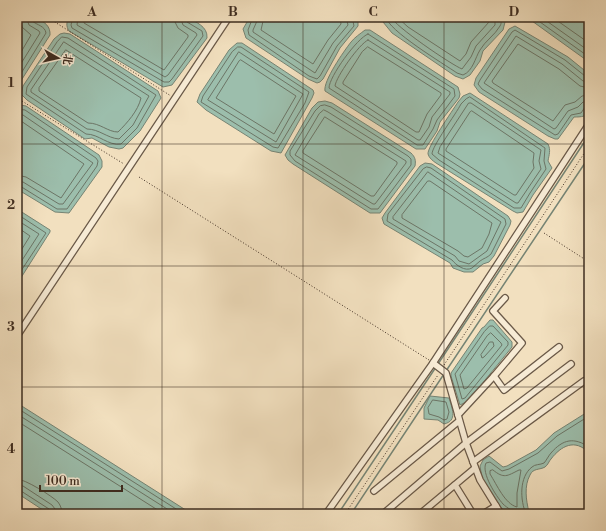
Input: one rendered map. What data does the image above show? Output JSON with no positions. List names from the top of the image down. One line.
{"scale_bar":"100 m","north":"right","grid":{"columns":["A","B","C","D"],"rows":["1","2","3","4"]}}
